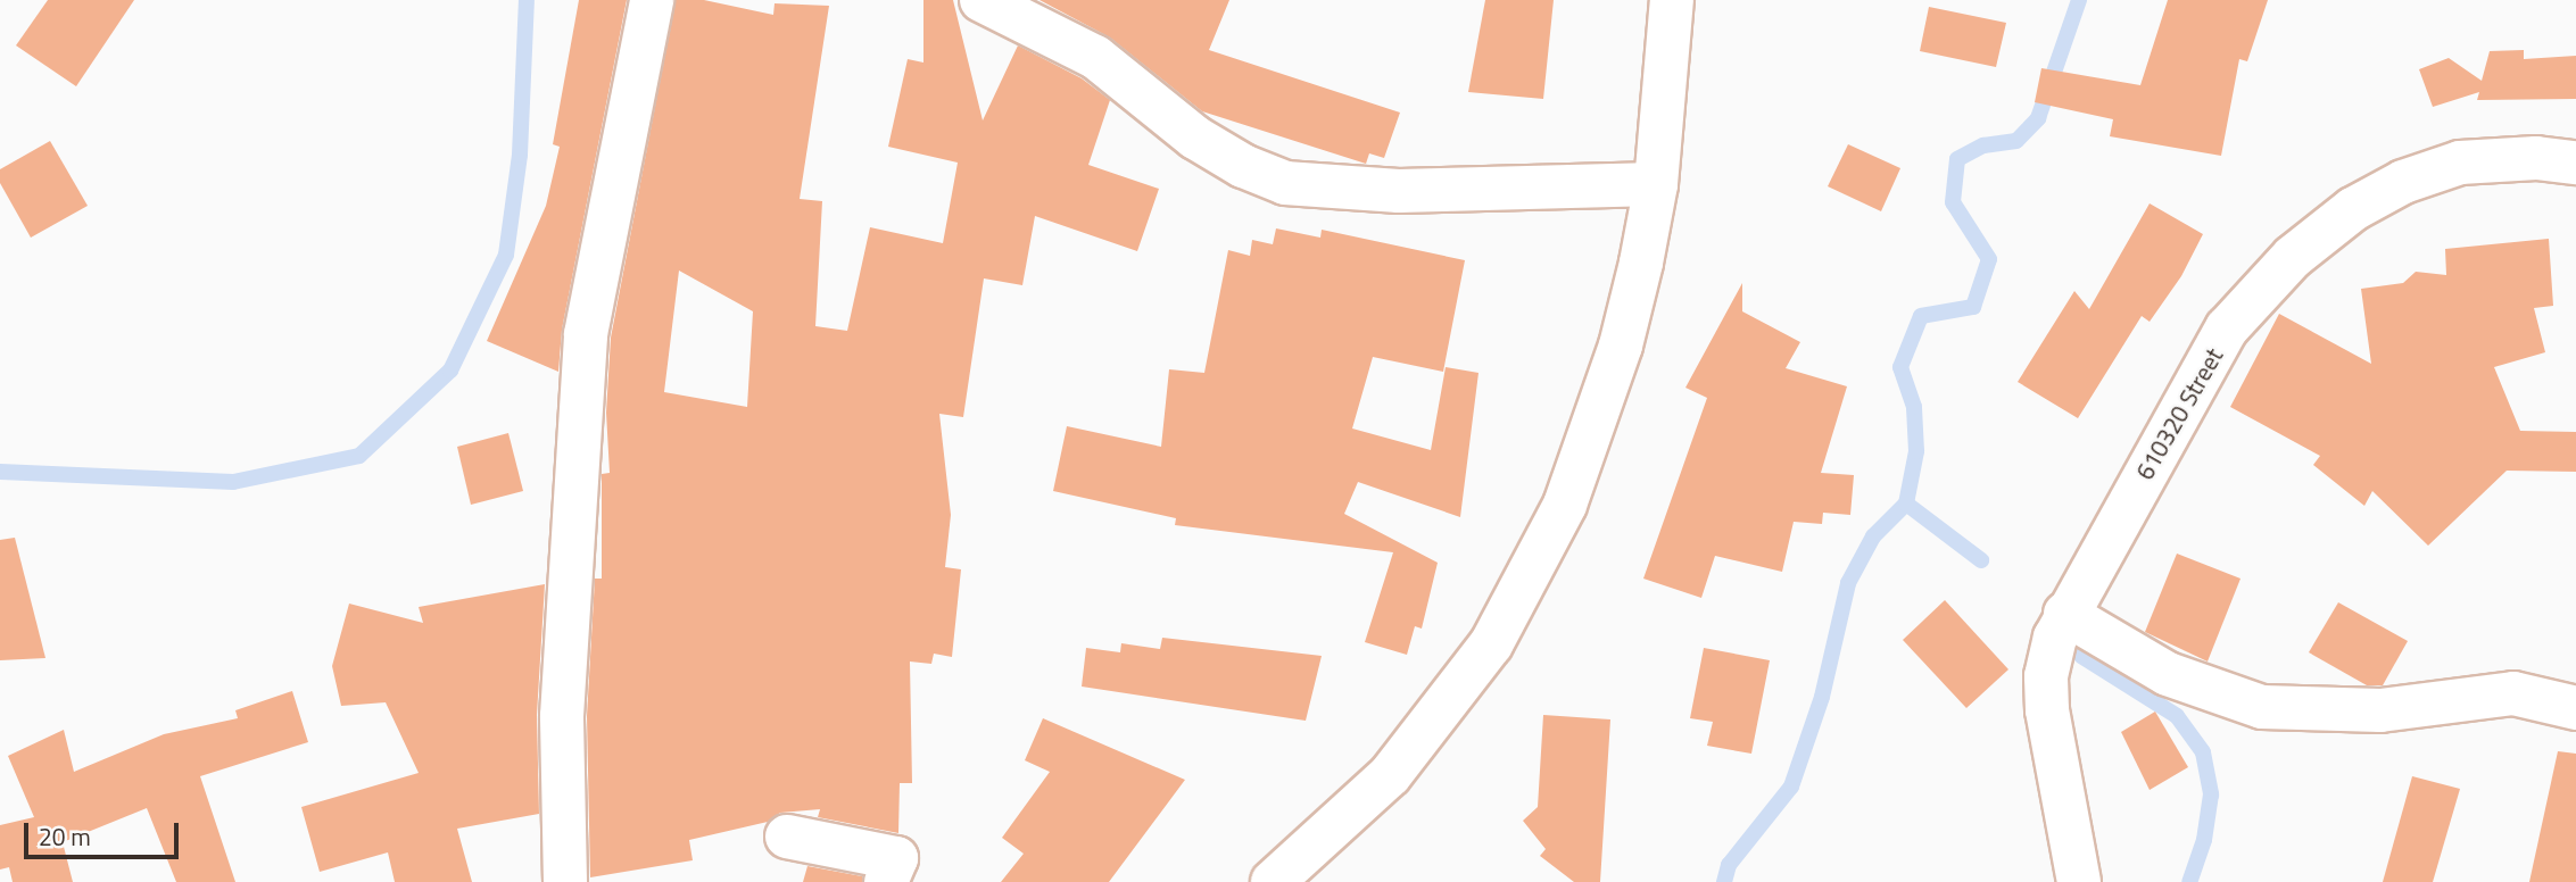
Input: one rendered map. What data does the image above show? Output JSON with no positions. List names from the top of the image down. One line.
{"streets":{"street":["610320 Street"]},"scale_bar":"20 m"}
